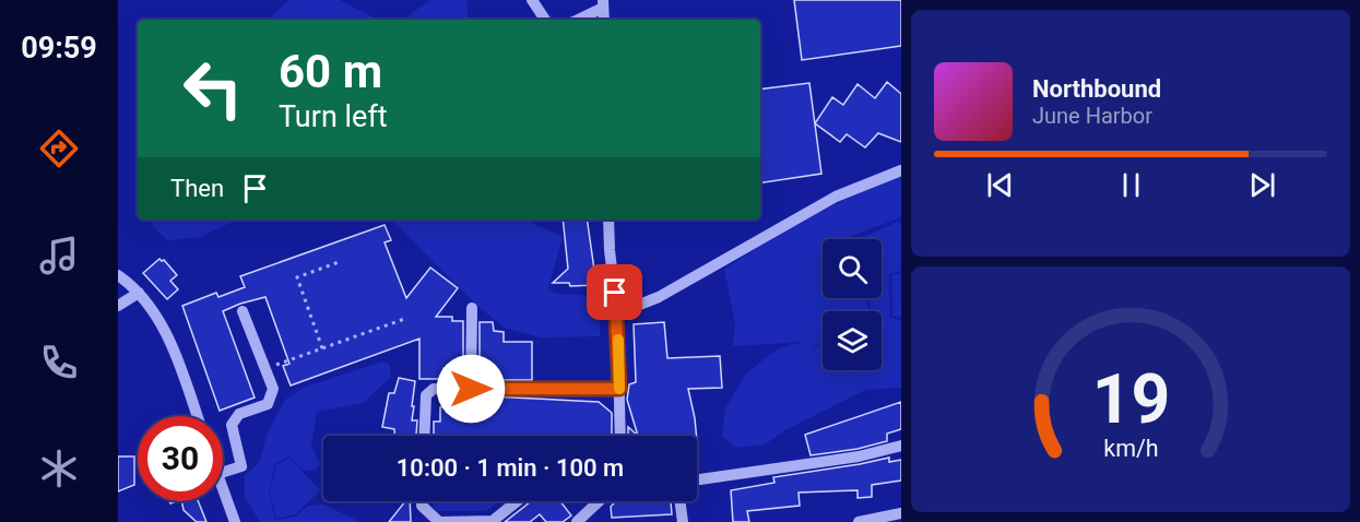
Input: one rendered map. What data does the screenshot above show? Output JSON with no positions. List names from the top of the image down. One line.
{"page":{"tabs":"09:59","turn":["60 m","Turn left"],"song":["Northbound","June Harbor"],"then":"Then","limit":"30","trip":"10:00 · 1 min · 100 m","gauge":["19","km/h"]}}
